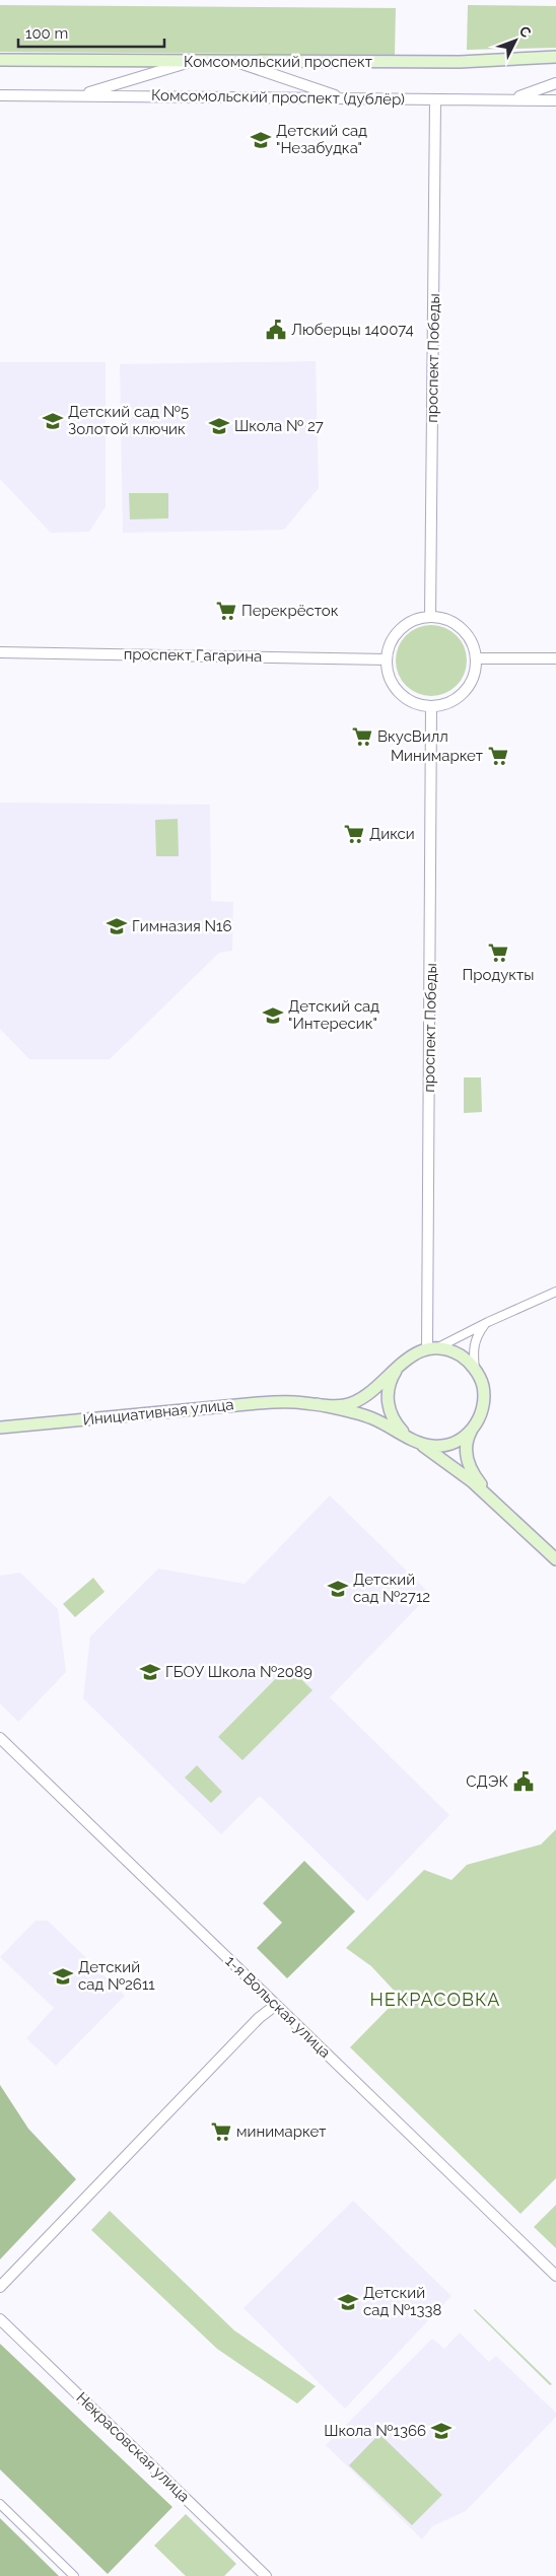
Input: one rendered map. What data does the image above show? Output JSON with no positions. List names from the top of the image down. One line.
{"streets":{"main road":["Комсомольский проспект","Инициативная улица"],"street":["Комсомольский проспект (дублёр)","проспект Победы","проспект Гагарина","1-я Вольская улица","Некрасовская улица"]},"crossings":[["Комсомольский проспект (дублёр)","проспект Победы"],["проспект Победы","проспект Гагарина"],["проспект Победы","Инициативная улица"]],"districts":["НЕКРАСОВКА"],"places":{"school or university":["Детский сад \"Незабудка\"","Детский сад №5 Золотой ключик","Школа № 27","Гимназия N16","Детский сад \"Интересик\"","Детский сад №2712","ГБОУ Школа №2089","Детский сад №2611","Детский сад №1338","Школа №1366"],"public building":["Люберцы 140074","СДЭК"],"supermarket":["Перекрёсток","ВкусВилл","Минимаркет","Дикси","Продукты","минимаркет"]},"scale_bar":"100 m","north":"top right"}
